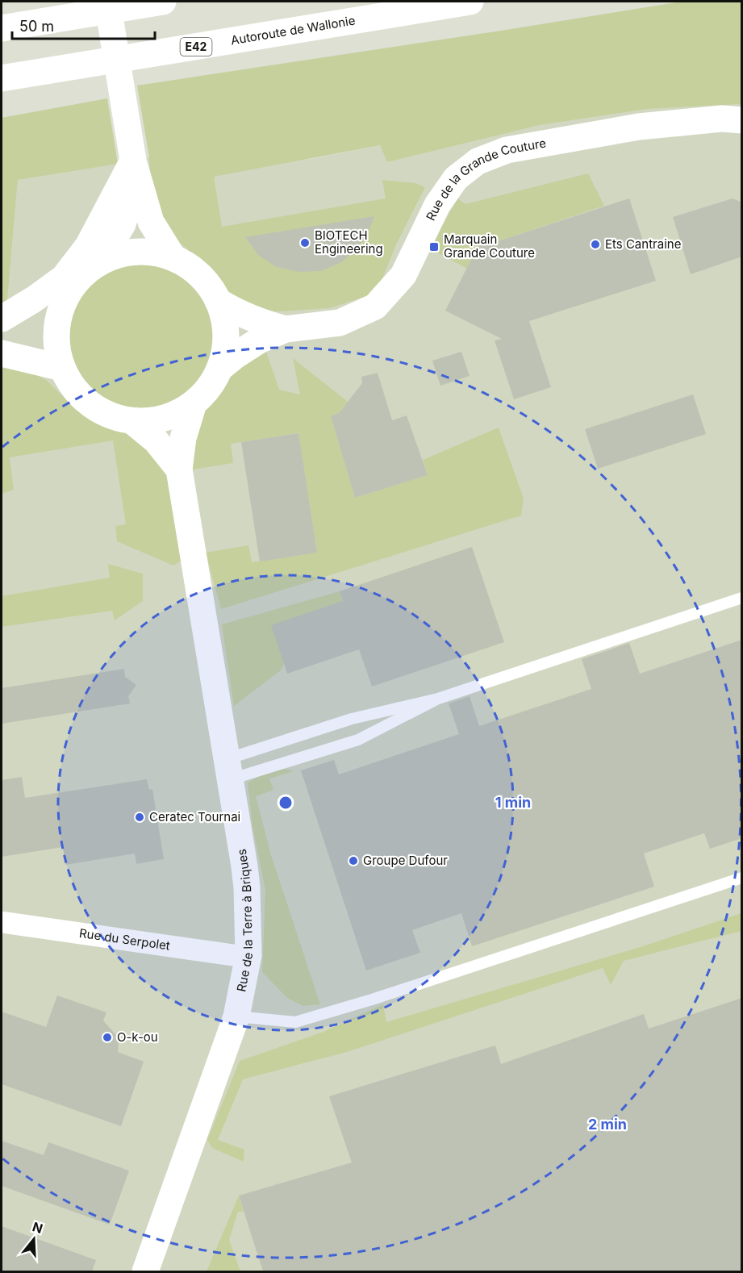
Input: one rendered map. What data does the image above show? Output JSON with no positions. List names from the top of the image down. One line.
{"streets":{"main road":["Autoroute de Wallonie","E42","Rue de la Grande Couture","Rue de la Terre à Briques"],"street":["Rue du Serpolet"]},"crossings":[["Rue de la Grande Couture","Rue de la Terre à Briques"],["Rue de la Terre à Briques","Rue du Serpolet"]],"places":{"other":["BIOTECH Engineering","Ets Cantraine","Ceratec Tournai","Groupe Dufour","O-k-ou"],"transit":["Marquain Grande Couture"]},"scale_bar":"50 m","north":"top","rings":["1 min","2 min"]}
